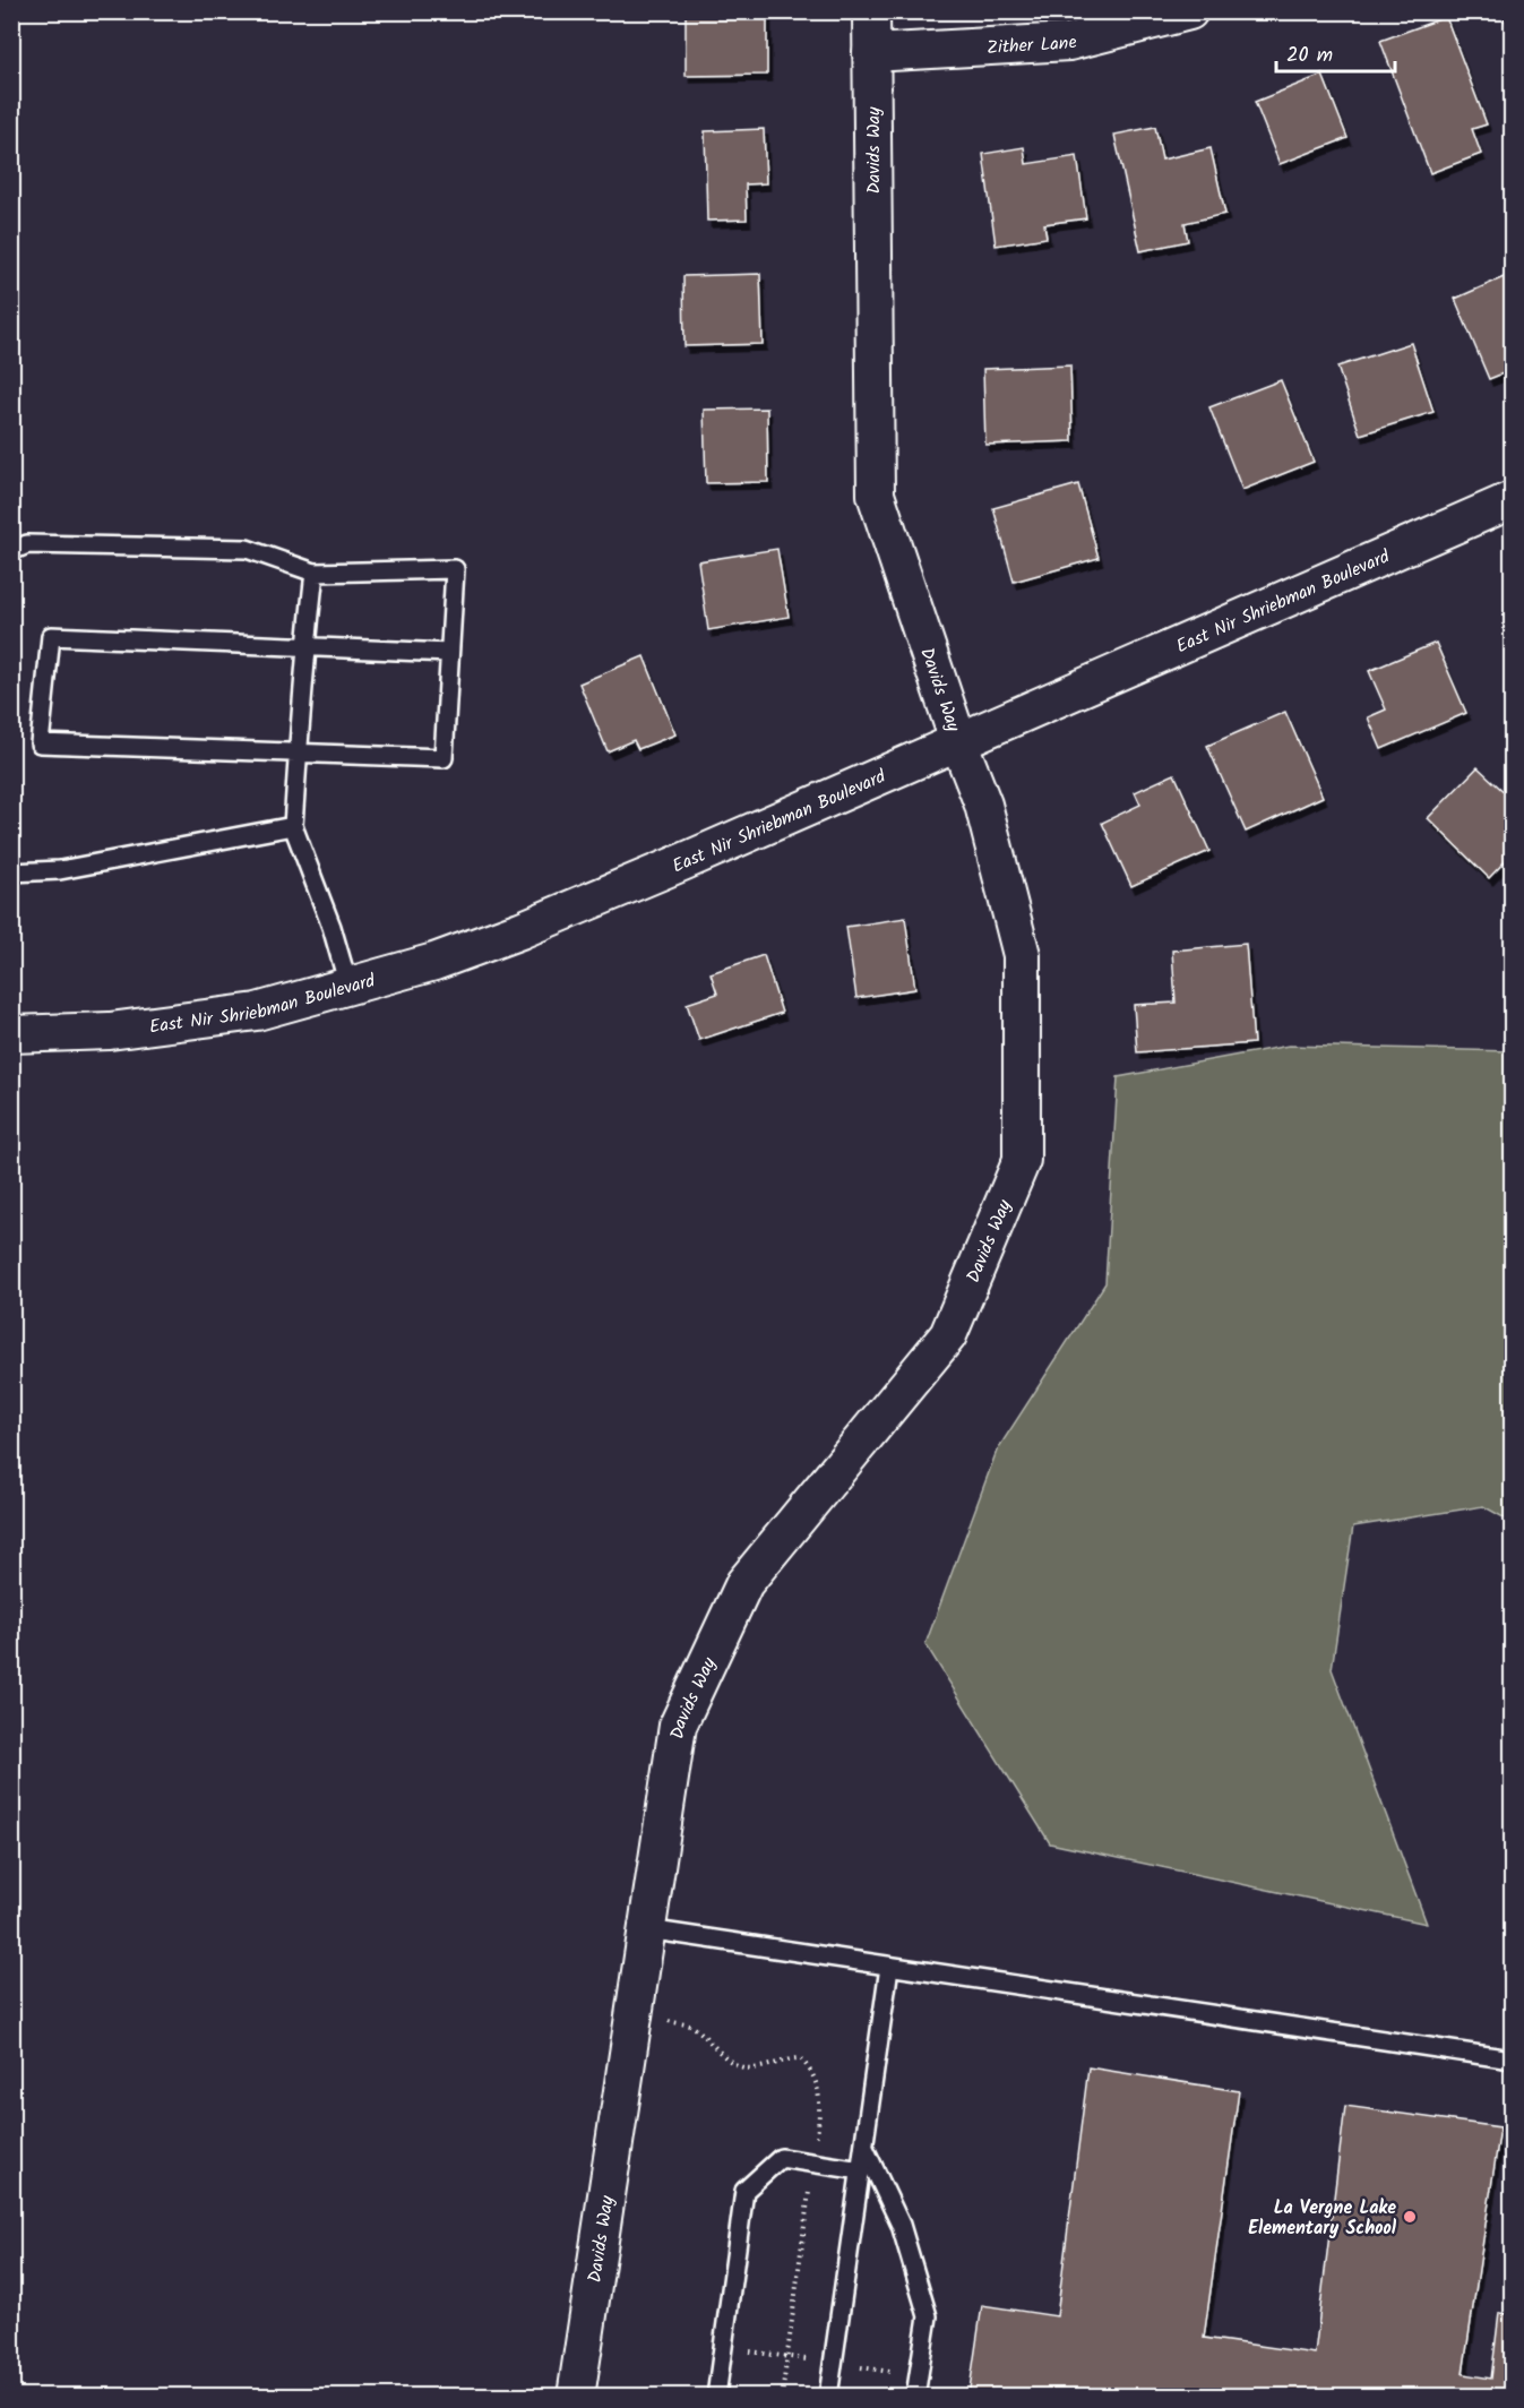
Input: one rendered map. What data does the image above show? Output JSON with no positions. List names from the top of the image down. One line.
{"streets":{"street":["Zither Lane","Davids Way","East Nir Shriebman Boulevard"]},"crossings":[["Zither Lane","Davids Way"],["Davids Way","East Nir Shriebman Boulevard"]],"places":["La Vergne Lake Elementary School"],"scale_bar":"20 m"}
